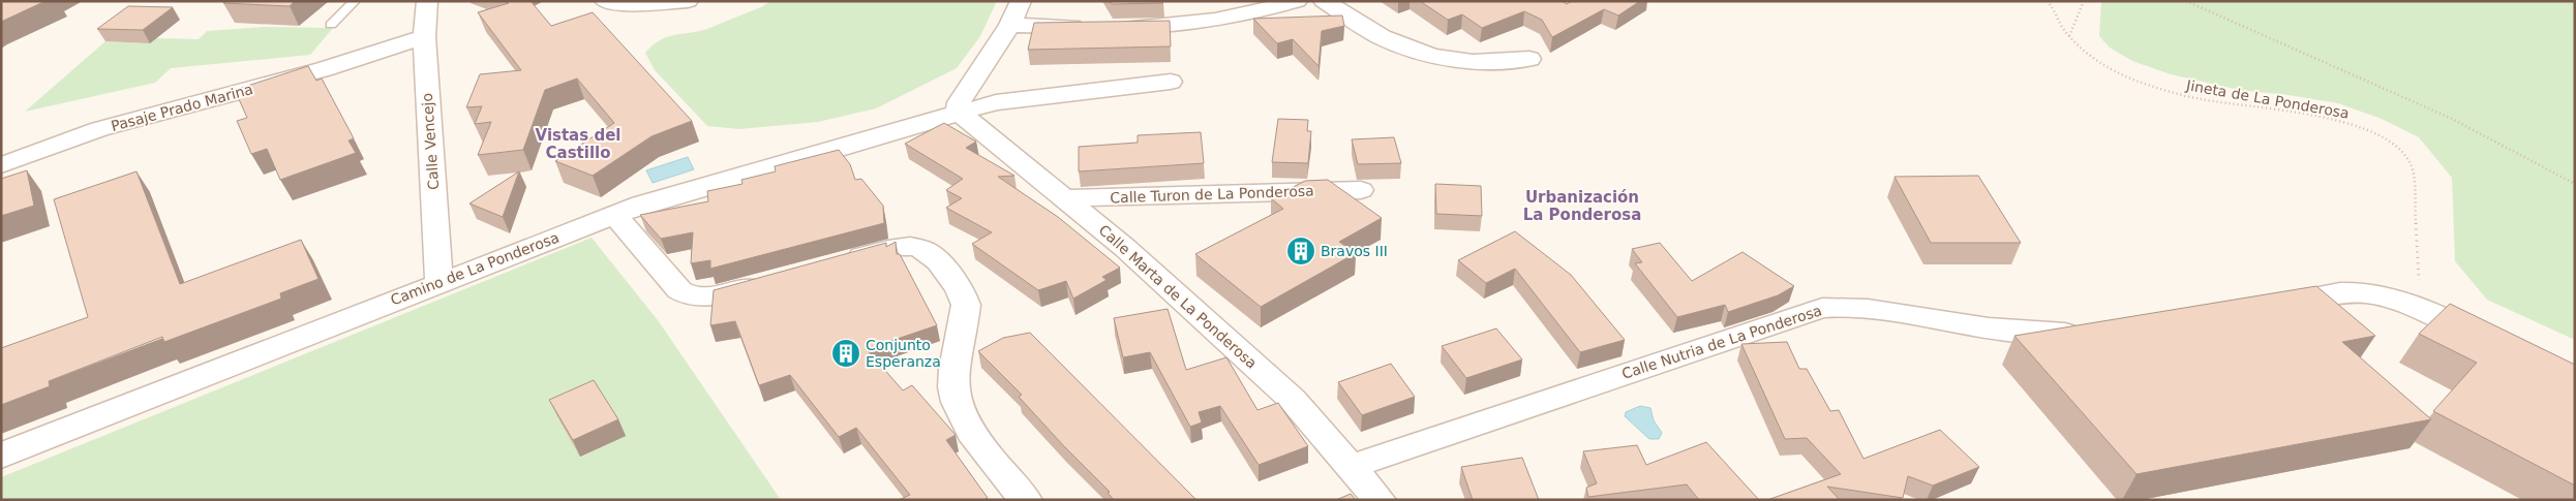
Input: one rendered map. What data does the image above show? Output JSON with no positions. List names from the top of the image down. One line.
{"streets":{"street":["Pasaje Prado Marina","Calle Vencejo","Calle Turon de La Ponderosa","Camino de La Ponderosa","Calle Marta de La Ponderosa","Calle Nutria de La Ponderosa"],"path":["Jineta de La Ponderosa"]},"crossings":[["Pasaje Prado Marina","Calle Vencejo"],["Calle Vencejo","Camino de La Ponderosa"],["Calle Turon de La Ponderosa","Calle Marta de La Ponderosa"],["Camino de La Ponderosa","Calle Marta de La Ponderosa"],["Calle Marta de La Ponderosa","Calle Nutria de La Ponderosa"]],"districts":["Vistas del Castillo","Urbanización La Ponderosa"],"places":{"building":["Bravos III","Conjunto Esperanza"]}}
